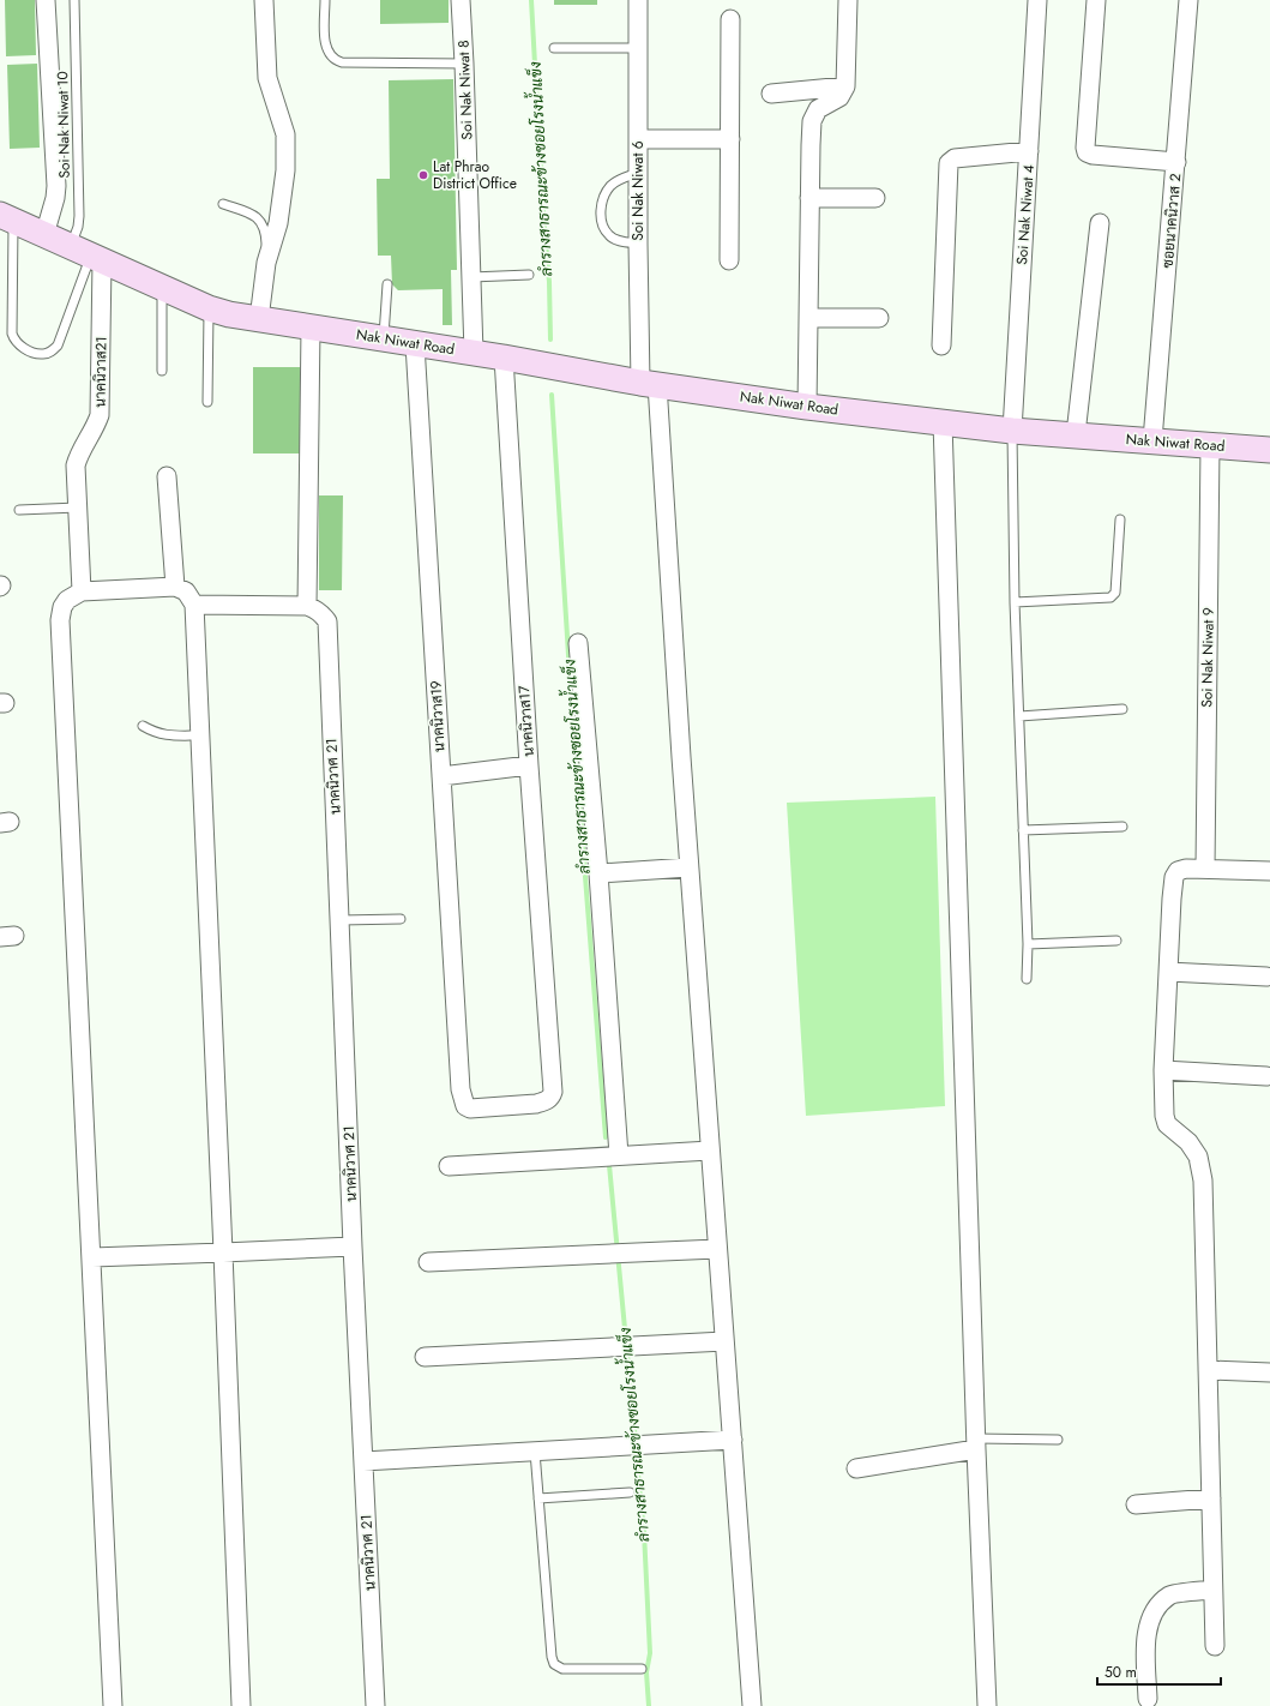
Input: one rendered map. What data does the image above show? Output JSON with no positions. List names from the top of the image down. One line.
{"streets":{"main road":["Nak Niwat Road"],"street":["Soi Nak Niwat 8","Soi Nak Niwat 6","Soi Nak Niwat 4","ซอยนาคนิวาส 2","นาคนิวาส21","Soi Nak Niwat 9","นาคนิวาส19","นาคนิวาส17","นาคนิวาศ 21"],"lane":["Soi Nak Niwat 10"]},"crossings":[["Soi Nak Niwat 8","Nak Niwat Road"],["Soi Nak Niwat 10","Nak Niwat Road"],["Soi Nak Niwat 10","นาคนิวาส21"],["Soi Nak Niwat 6","Nak Niwat Road"],["Soi Nak Niwat 4","Nak Niwat Road"],["ซอยนาคนิวาส 2","Nak Niwat Road"],["Nak Niwat Road","นาคนิวาส21"],["Nak Niwat Road","Soi Nak Niwat 9"],["Nak Niwat Road","นาคนิวาส19"],["Nak Niwat Road","นาคนิวาส17"],["นาคนิวาส19","นาคนิวาส17"]],"water":["ลำรางสาธารณะข้างซอยโรงน้ำแข็ง"],"places":["Lat Phrao District Office"],"scale_bar":"50 m"}
